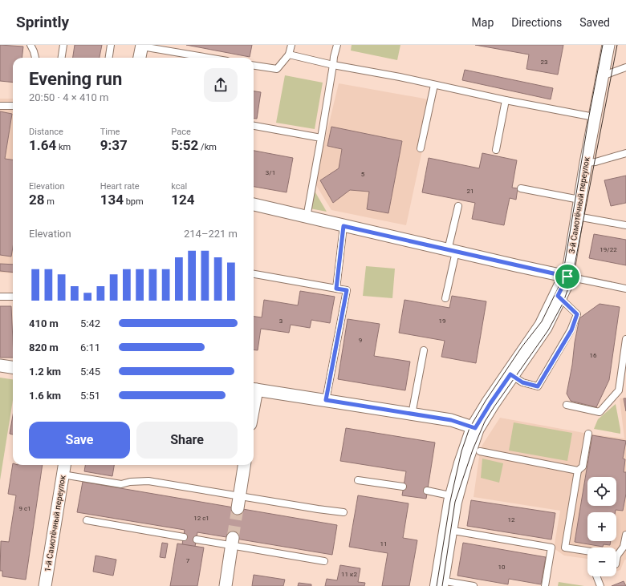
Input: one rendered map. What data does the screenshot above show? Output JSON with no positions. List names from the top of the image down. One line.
{"streets":{"street":["3-й Самотёчный переулок","1-й Самотёчный переулок"]},"house_numbers":["23","3/1","5","21","19/22","3","19","9","16","9 с1","12 с1","12","11","7","10","11 к2"],"page":{"header":"Sprintly","nav":["Map","Directions","Saved"],"heading":["Evening run","20:50 · 4 × 410 m"],"stats":[["Distance","1.64 km"],["Time","9:37"],["Pace","5:52 /km"],["Elevation","28 m"],["Heart rate","134 bpm"],["kcal","124"]],"chart":["Elevation","214–221 m"],"list":[{"name":"410 m","note":"5:42"},{"name":"820 m","note":"6:11"},{"name":"1.2 km","note":"5:45"},{"name":"1.6 km","note":"5:51"}],"buttons":["Save","Share"],"map_buttons":["+","−"]}}
